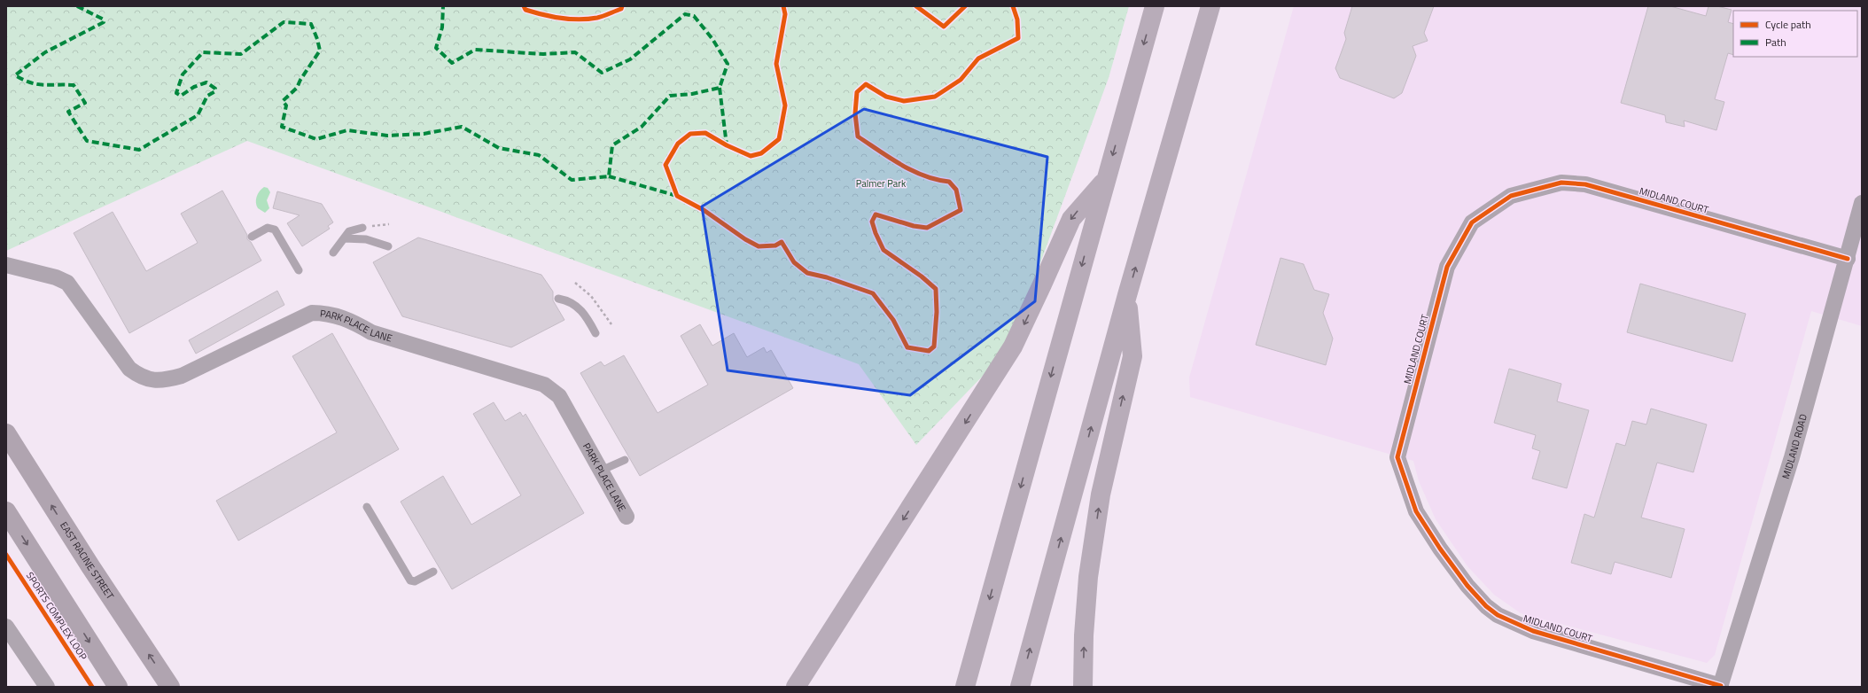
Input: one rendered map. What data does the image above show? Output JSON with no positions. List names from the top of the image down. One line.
{"streets":{"main road":["EAST RACINE STREET"],"street":["MIDLAND COURT","PARK PLACE LANE","MIDLAND ROAD"],"cycle path":["SPORTS COMPLEX LOOP"]},"crossings":[["MIDLAND COURT","MIDLAND ROAD"]],"parks":["Palmer Park"],"legend":["Cycle path","Path"]}
